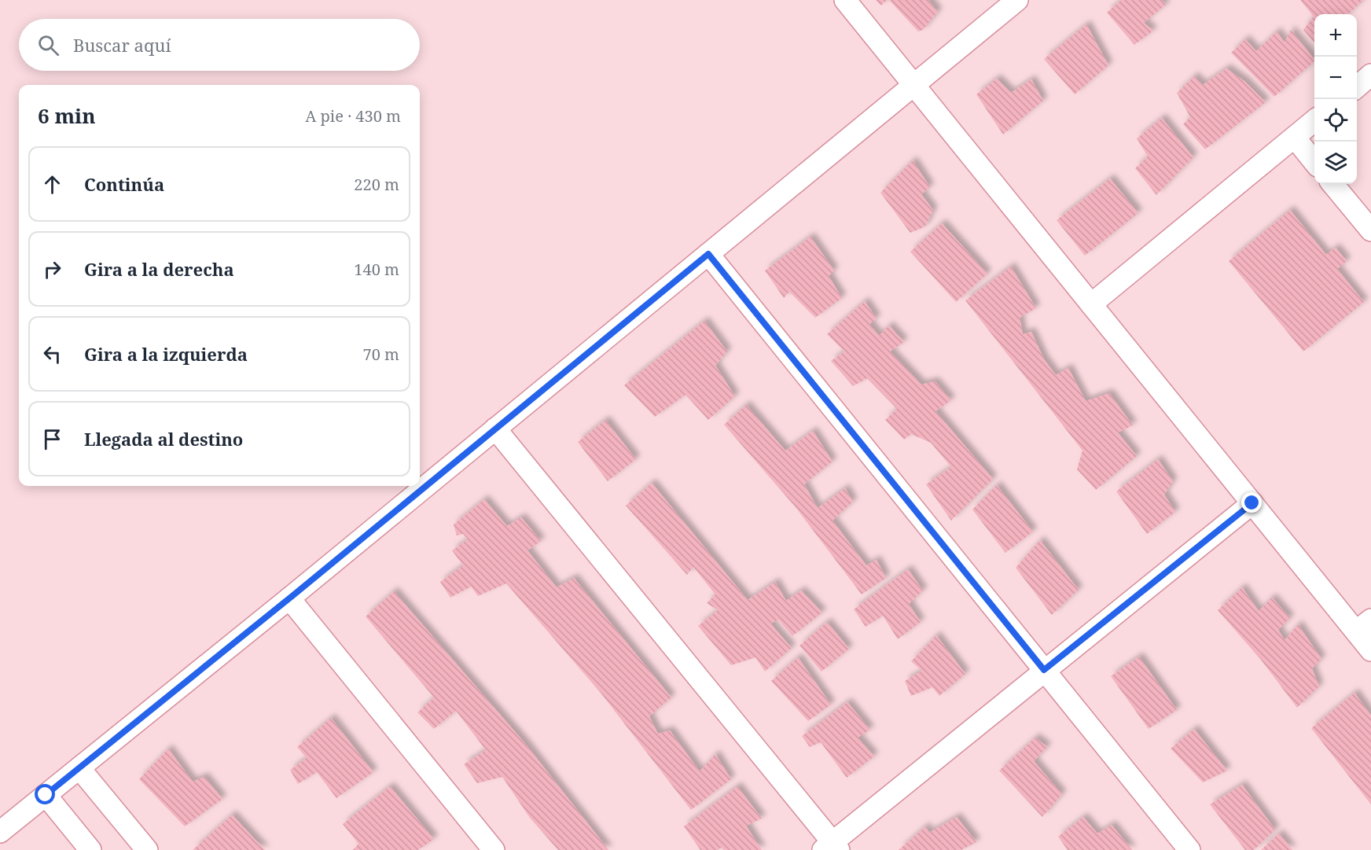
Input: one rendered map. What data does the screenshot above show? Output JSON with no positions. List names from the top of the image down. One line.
{"page":{"map_buttons":["+","−"],"search":"Buscar aquí","heading":["6 min","A pie · 430 m"],"list":[["Continúa","220 m"],["Gira a la derecha","140 m"],["Gira a la izquierda","70 m"],"Llegada al destino"]}}
